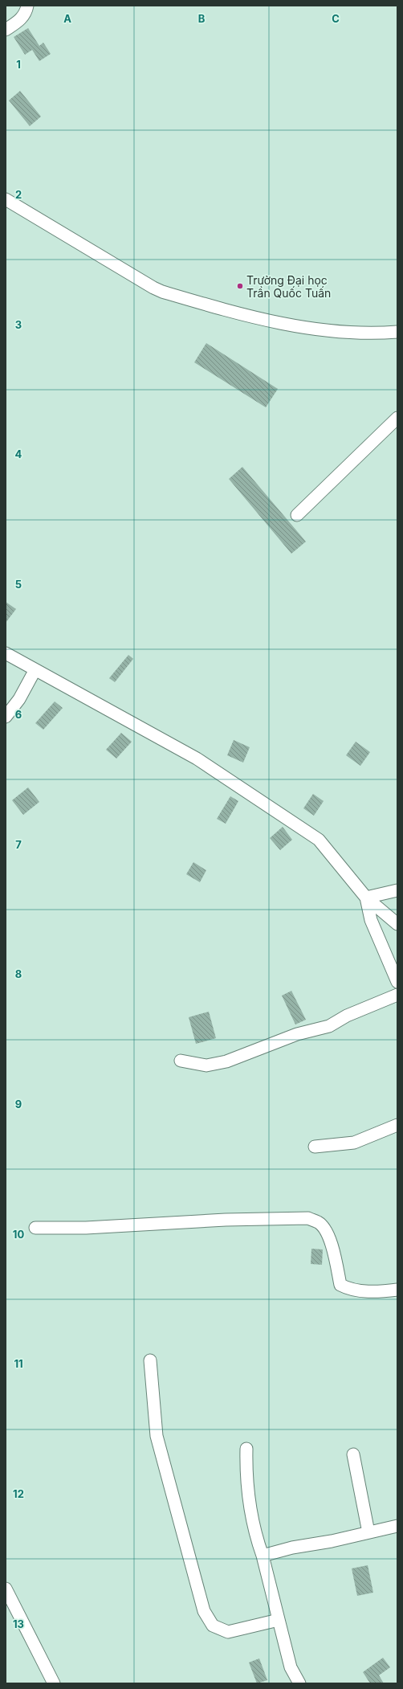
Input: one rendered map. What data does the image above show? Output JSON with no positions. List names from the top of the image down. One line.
{"places":["Trường Đại học Trần Quốc Tuấn"],"grid":{"columns":["A","B","C"],"rows":["1","2","3","4","5","6","7","8","9","10","11","12","13"]}}
